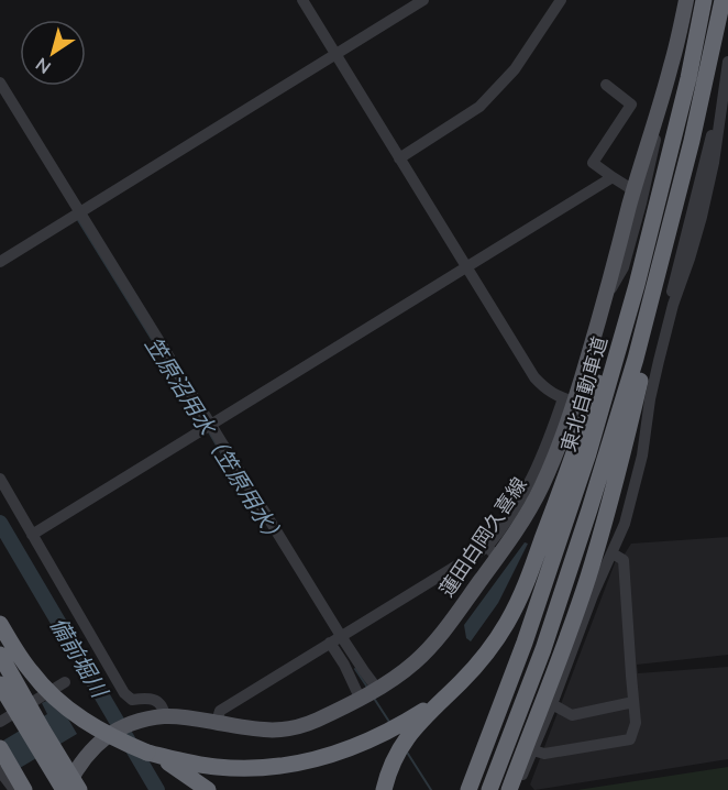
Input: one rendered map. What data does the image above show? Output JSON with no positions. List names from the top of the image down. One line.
{"streets":{"highway":["東北自動車道"],"main road":["蓮田白岡久喜線"]},"water":["笠原沼用水（笠原用水）","備前堀川"],"north":"bottom left"}
